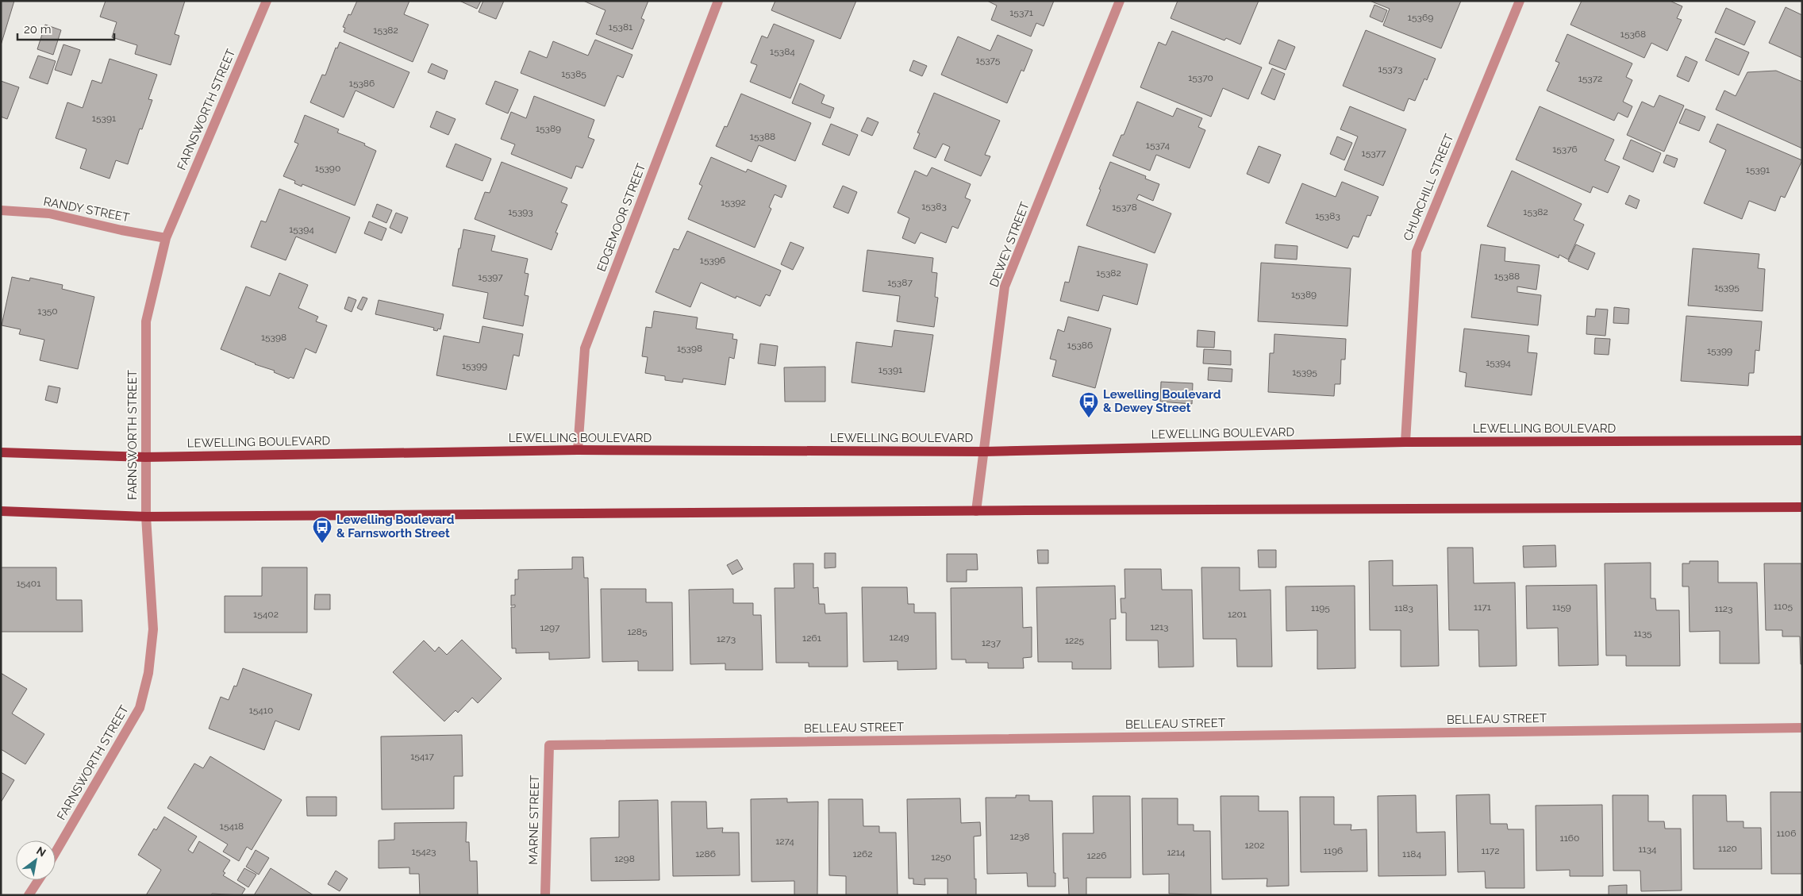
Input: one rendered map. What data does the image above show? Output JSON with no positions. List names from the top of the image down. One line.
{"streets":{"main road":["LEWELLING BOULEVARD"],"street":["FARNSWORTH STREET","CHURCHILL STREET","RANDY STREET","EDGEMOOR STREET","DEWEY STREET","BELLEAU STREET","MARNE STREET"]},"crossings":[["FARNSWORTH STREET","RANDY STREET"],["FARNSWORTH STREET","LEWELLING BOULEVARD"],["CHURCHILL STREET","LEWELLING BOULEVARD"],["EDGEMOOR STREET","LEWELLING BOULEVARD"],["DEWEY STREET","LEWELLING BOULEVARD"],["BELLEAU STREET","MARNE STREET"]],"places":{"bus stop":["Lewelling Boulevard & Dewey Street","Lewelling Boulevard & Farnsworth Street"]},"house_numbers":["15371","15369","15381","15382","15368","15384","15375","15373","15385","15370","15372","15386","15391","15389","15388","15374","15376","15377","15390","15391","15392","15383","15378","15393","15382","15383","15394","15396","15382","15388","15397","15387","15395","15389","1350","15398","15386","15398","15399","15394","15399","15391","15395","15401","1105","1171","1159","1195","1183","1123","15402","1201","1213","1297","1285","1135","1249","1261","1273","1225","1237","15410","15417","15418","1106","1238","1160","1274","1202","1120","1134","1196","1172","15423","1214","1286","1262","1184","1226","1250","1298"],"scale_bar":"20 m","north":"top right"}
